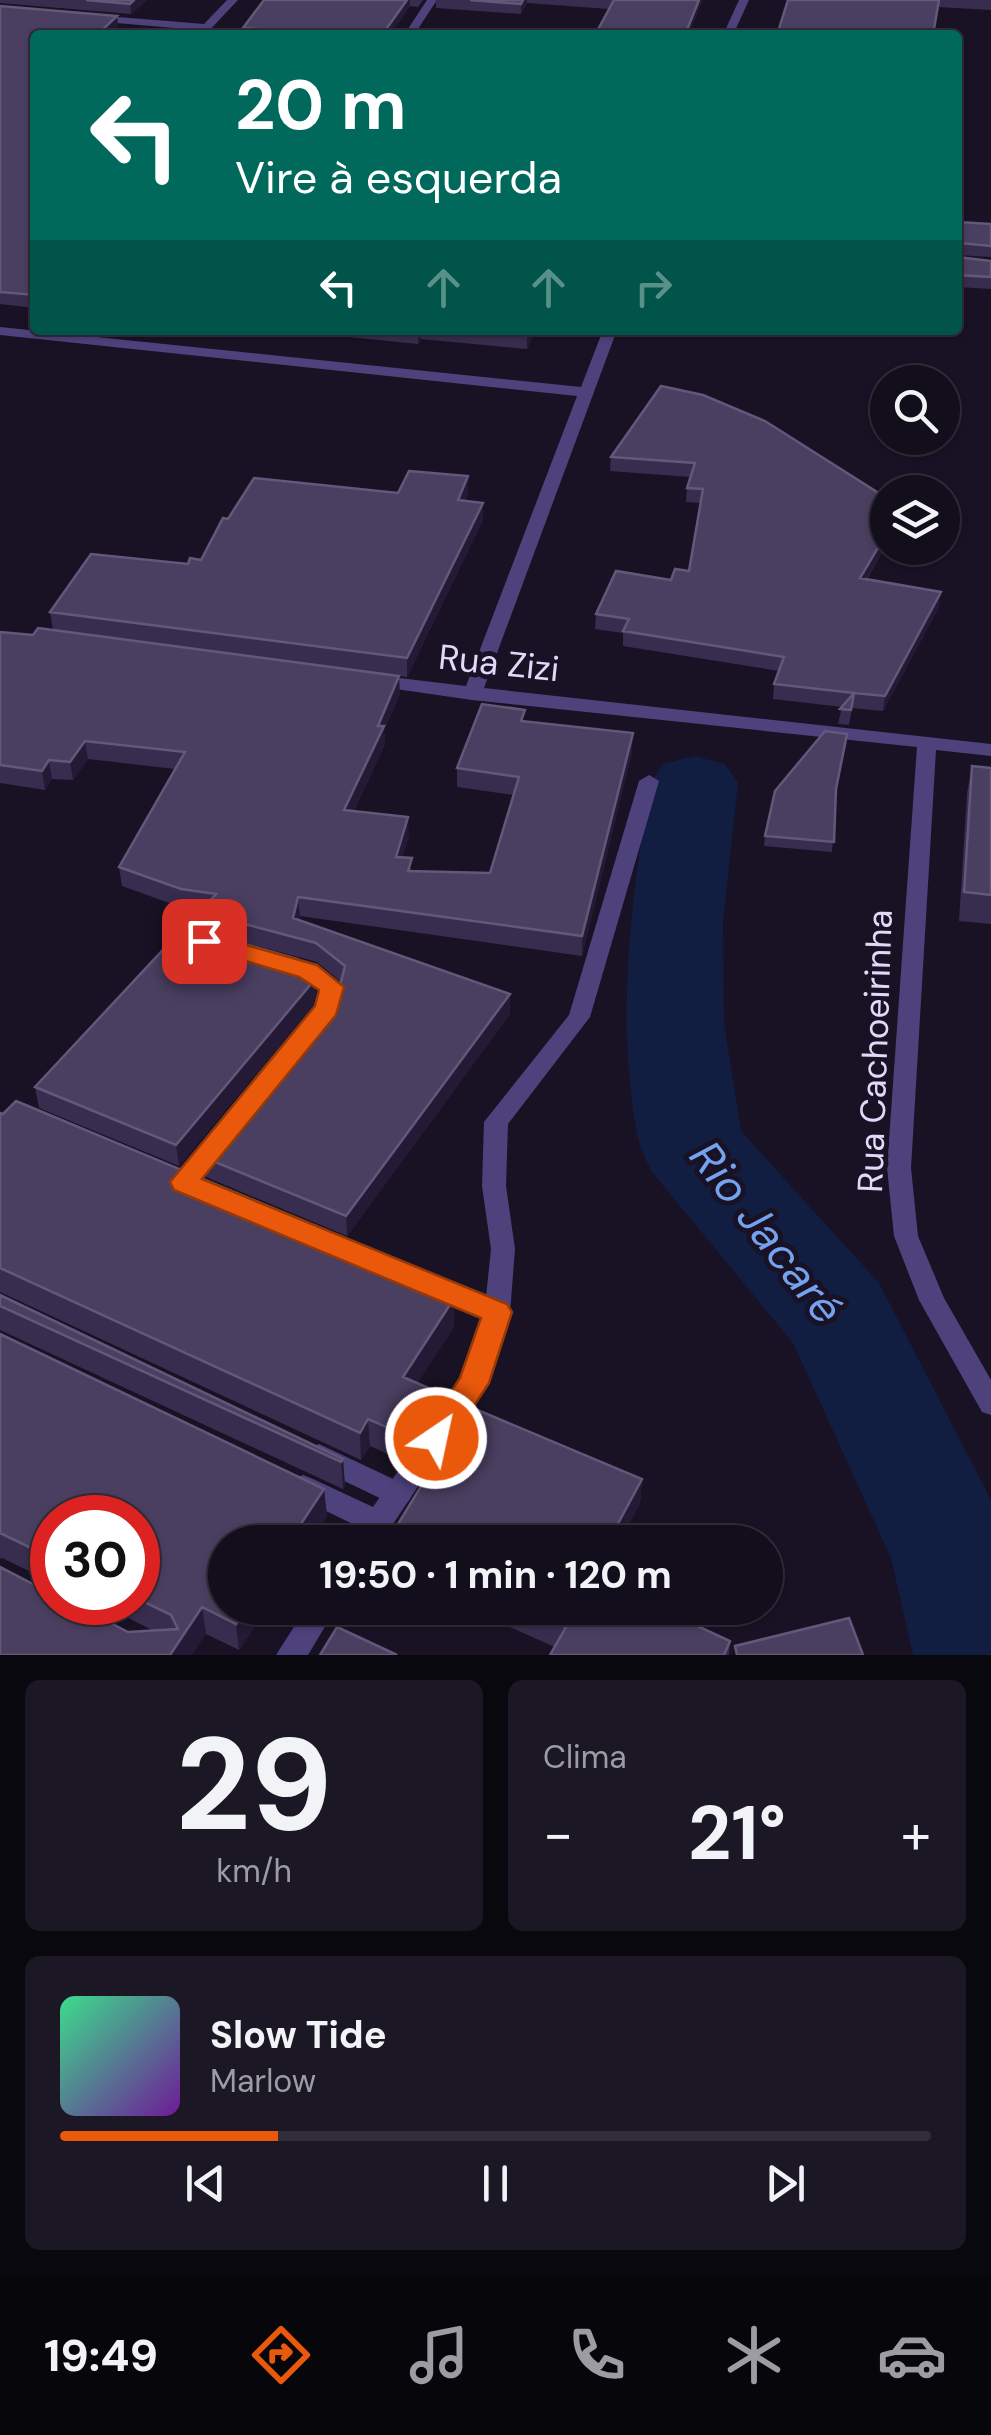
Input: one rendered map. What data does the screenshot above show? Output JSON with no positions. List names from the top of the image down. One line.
{"streets":{"street":["Rua Zizi","Rua Cachoeirinha"]},"crossings":[["Rua Zizi","Rua Cachoeirinha"]],"water":["Rio Jacaré"],"page":{"turn":["20 m","Vire à esquerda"],"limit":"30","trip":"19:50 · 1 min · 120 m","tile":[["29","km/h"],"Clima"],"heat":["−","21°","+"],"song":["Slow Tide","Marlow"],"tabs":"19:49"}}
